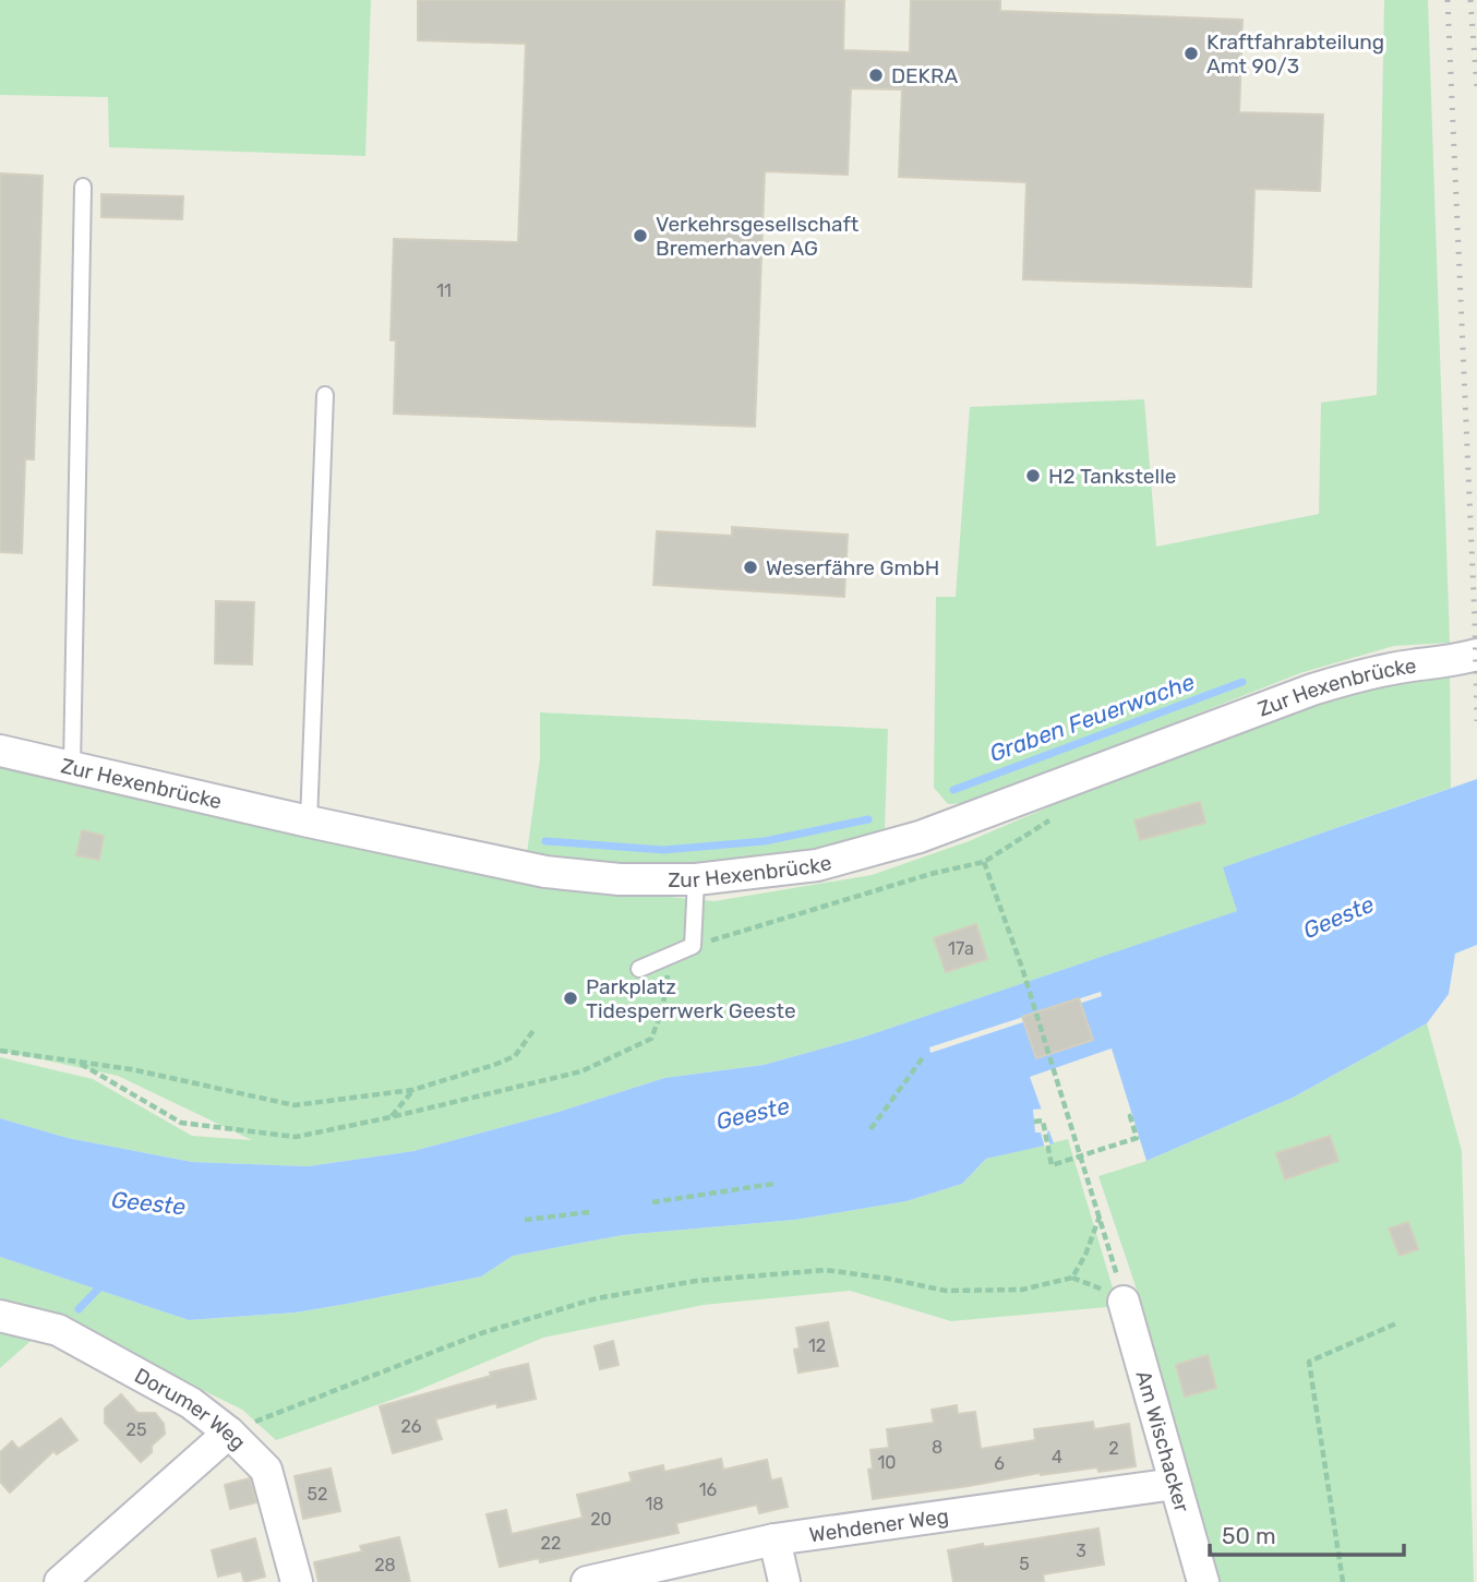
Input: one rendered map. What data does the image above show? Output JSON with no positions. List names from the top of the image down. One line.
{"streets":{"street":["Zur Hexenbrücke","Dorumer Weg","Am Wischacker","Wehdener Weg"]},"crossings":[["Am Wischacker","Wehdener Weg"]],"water":["Graben Feuerwache","Geeste"],"places":["Kraftfahrabteilung Amt 90/3","DEKRA","Verkehrsgesellschaft Bremerhaven AG","H2 Tankstelle","Weserfähre GmbH","Parkplatz Tidesperrwerk Geeste"],"house_numbers":["11","17a","12","26","25","8","2","4","10","6","16","52","18","20","22","3","5","28"],"scale_bar":"50 m"}
